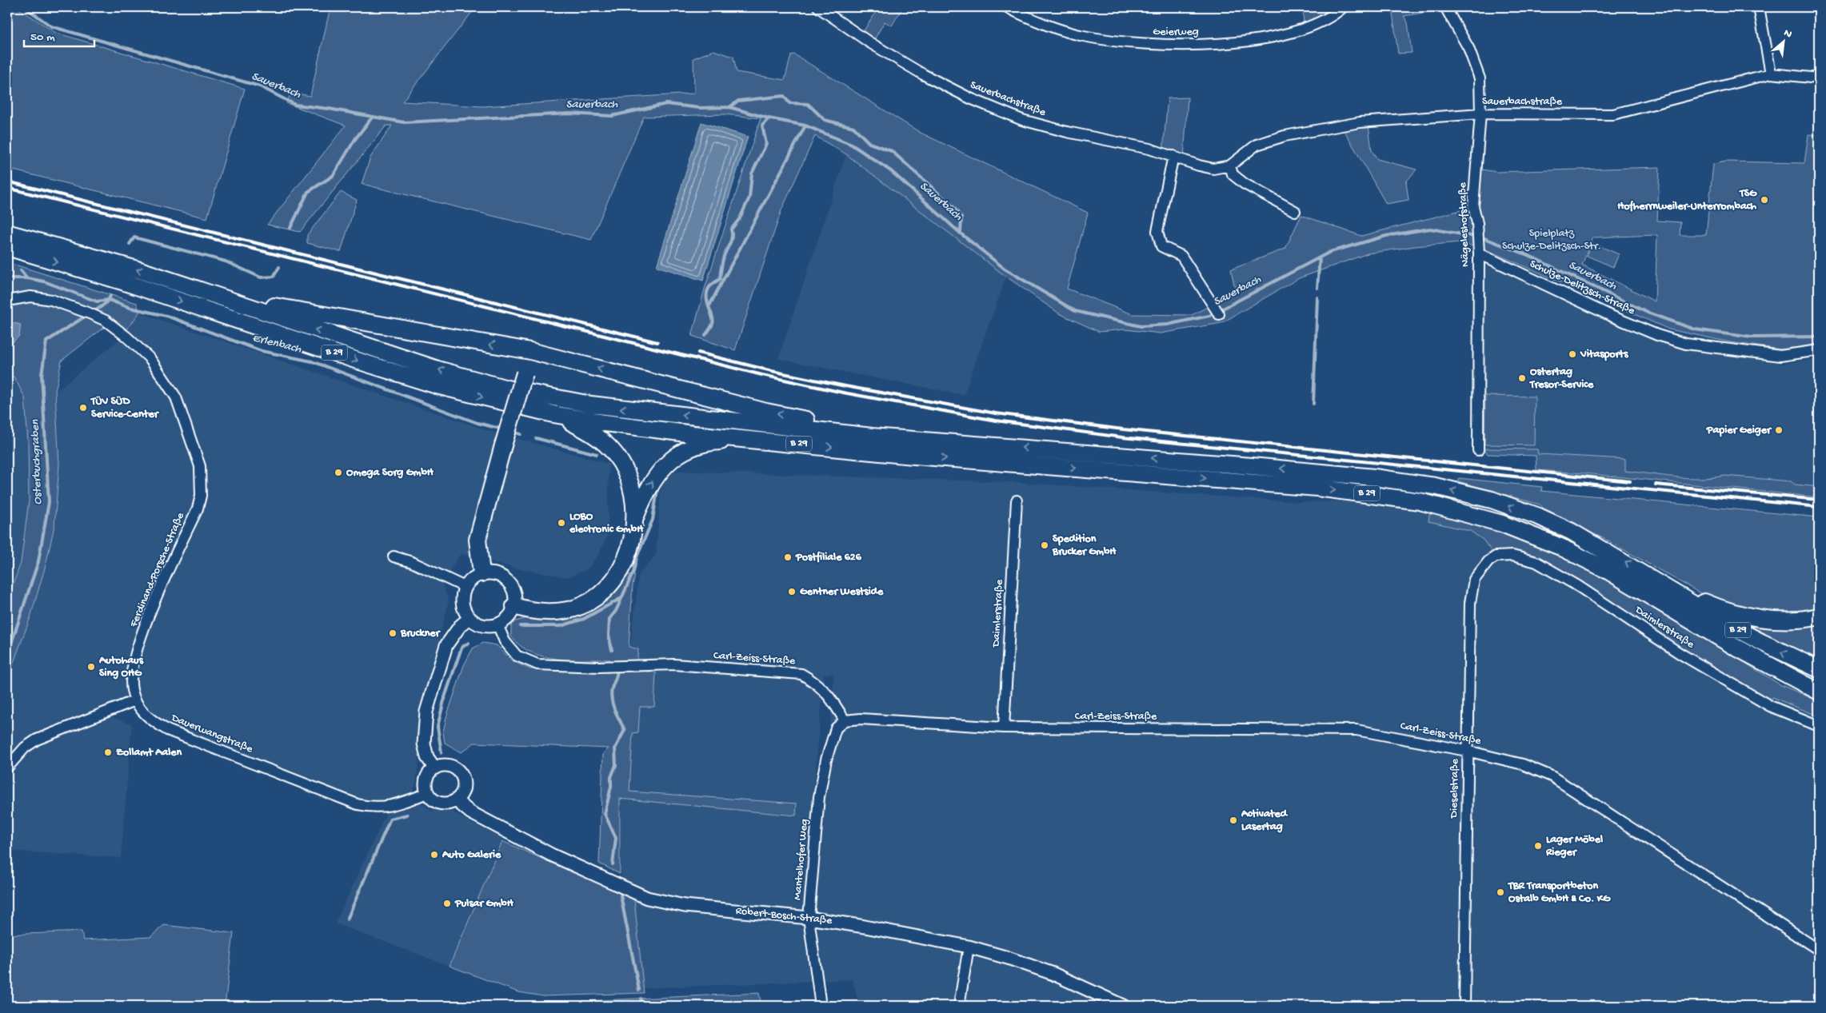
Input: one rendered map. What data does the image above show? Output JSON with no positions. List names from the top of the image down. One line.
{"streets":{"highway":["B 29"],"street":["Geierweg","Sauerbachstraße","Nägeleshofstraße","Schulze-Delitzsch-Straße","Ferdinand-Porsche-Straße","Daimlerstraße","Carl-Zeiss-Straße","Dauerwangstraße","Dieselstraße","Mantelhofer Weg","Robert-Bosch-Straße"]},"crossings":[["Sauerbachstraße","Nägeleshofstraße"],["Nägeleshofstraße","Schulze-Delitzsch-Straße"],["Ferdinand-Porsche-Straße","Dauerwangstraße"],["Daimlerstraße","Carl-Zeiss-Straße"],["Daimlerstraße","Dieselstraße"],["Carl-Zeiss-Straße","Dieselstraße"],["Carl-Zeiss-Straße","Mantelhofer Weg"],["Dauerwangstraße","Robert-Bosch-Straße"],["Mantelhofer Weg","Robert-Bosch-Straße"]],"water":["Sauerbach","Erlenbach","Osterbuchgraben"],"parks":["Spielplatz Schulze-Delitzsch-Str."],"places":["TSG Hofherrnweiler-Unterrombach","Vitasports","Ostertag Tresor-Service","TÜV SÜD Service-Center","Papier Geiger","Omega Sorg GmbH","LOBO electronic GmbH","Spedition Brucker GmbH","Postfiliale 626","Gentner Westside","Bruckner","Autohaus Sing OHG","Zollamt Aalen","Activated Lasertag","Lager Möbel Rieger","Auto Galerie","TBR Transportbeton Ostalb GmbH & Co. KG","Pulsar GmbH"],"scale_bar":"50 m","north":"top right"}
